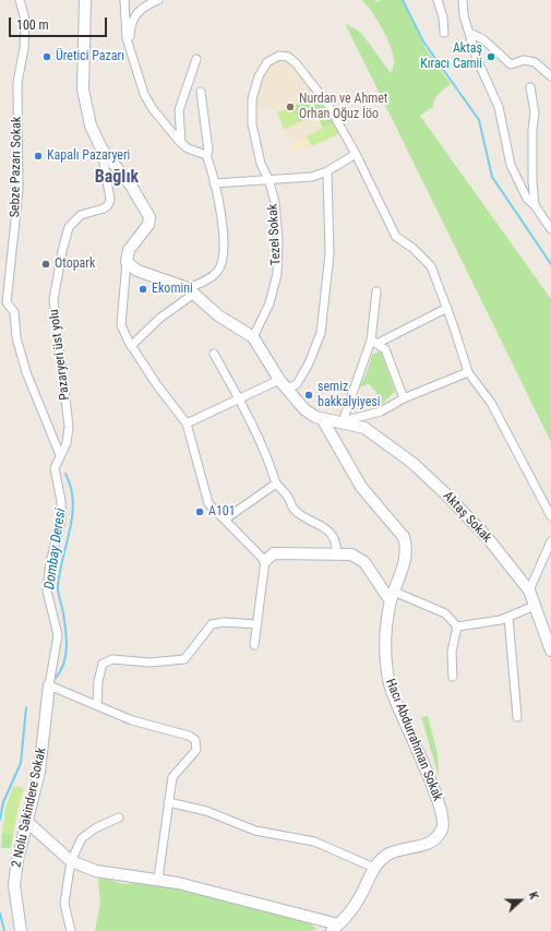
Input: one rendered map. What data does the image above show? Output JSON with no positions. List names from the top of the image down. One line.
{"streets":{"street":["Sebze Pazarı Sokak","Tezel Sokak","Pazaryeri üst yolu","Aktaş Sokak","Hacı Abdurrahman Sokak","2 Nolu Sakindere Sokak"]},"crossings":[["Sebze Pazarı Sokak","Pazaryeri üst yolu"],["Pazaryeri üst yolu","2 Nolu Sakindere Sokak"],["Aktaş Sokak","Hacı Abdurrahman Sokak"]],"districts":["Bağlık"],"water":["Dombay Deresi"],"places":["Üretici Pazarı","Aktaş Kıracı Camii","Nurdan ve Ahmet Orhan Oğuz İöo","Kapalı Pazaryeri","Otopark","Ekomini","semiz bakkalyiyesi","A101"],"scale_bar":"100 m","north":"right"}
